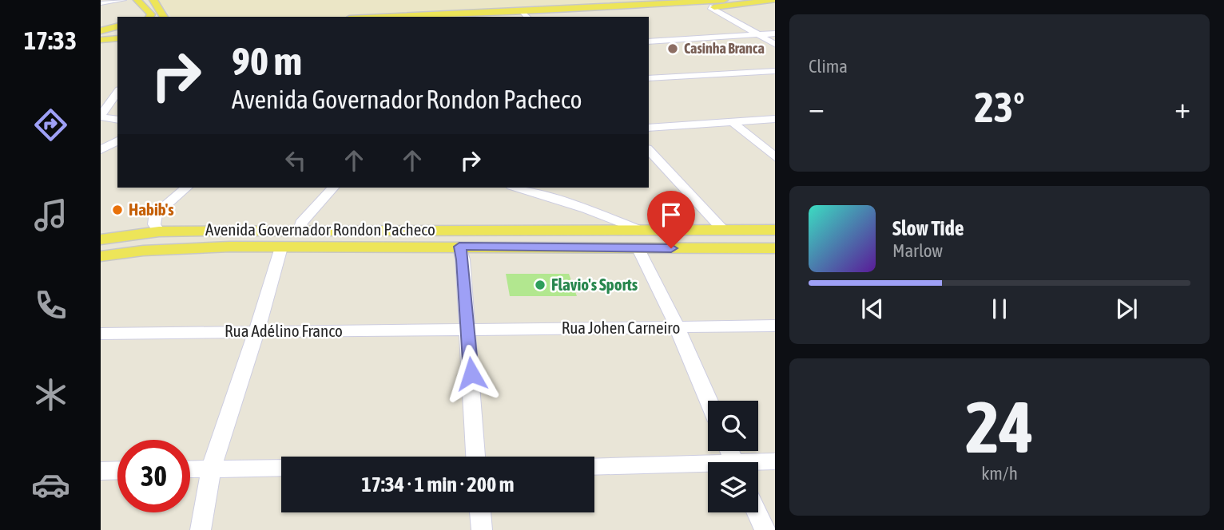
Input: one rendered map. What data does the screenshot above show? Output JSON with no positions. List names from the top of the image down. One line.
{"streets":{"main road":["Avenida Governador Rondon Pacheco"],"street":["Rua Johen Carneiro","Rua Adélino Franco"]},"crossings":[["Rua Johen Carneiro","Rua Adélino Franco"]],"places":["Casinha Branca","Habib's","Flavio's Sports"],"page":{"tabs":"17:33","tile":["Clima",["24","km/h"]],"turn":["90 m","Avenida Governador Rondon Pacheco"],"heat":["−","23°","+"],"song":["Slow Tide","Marlow"],"limit":"30","trip":"17:34 · 1 min · 200 m"}}
